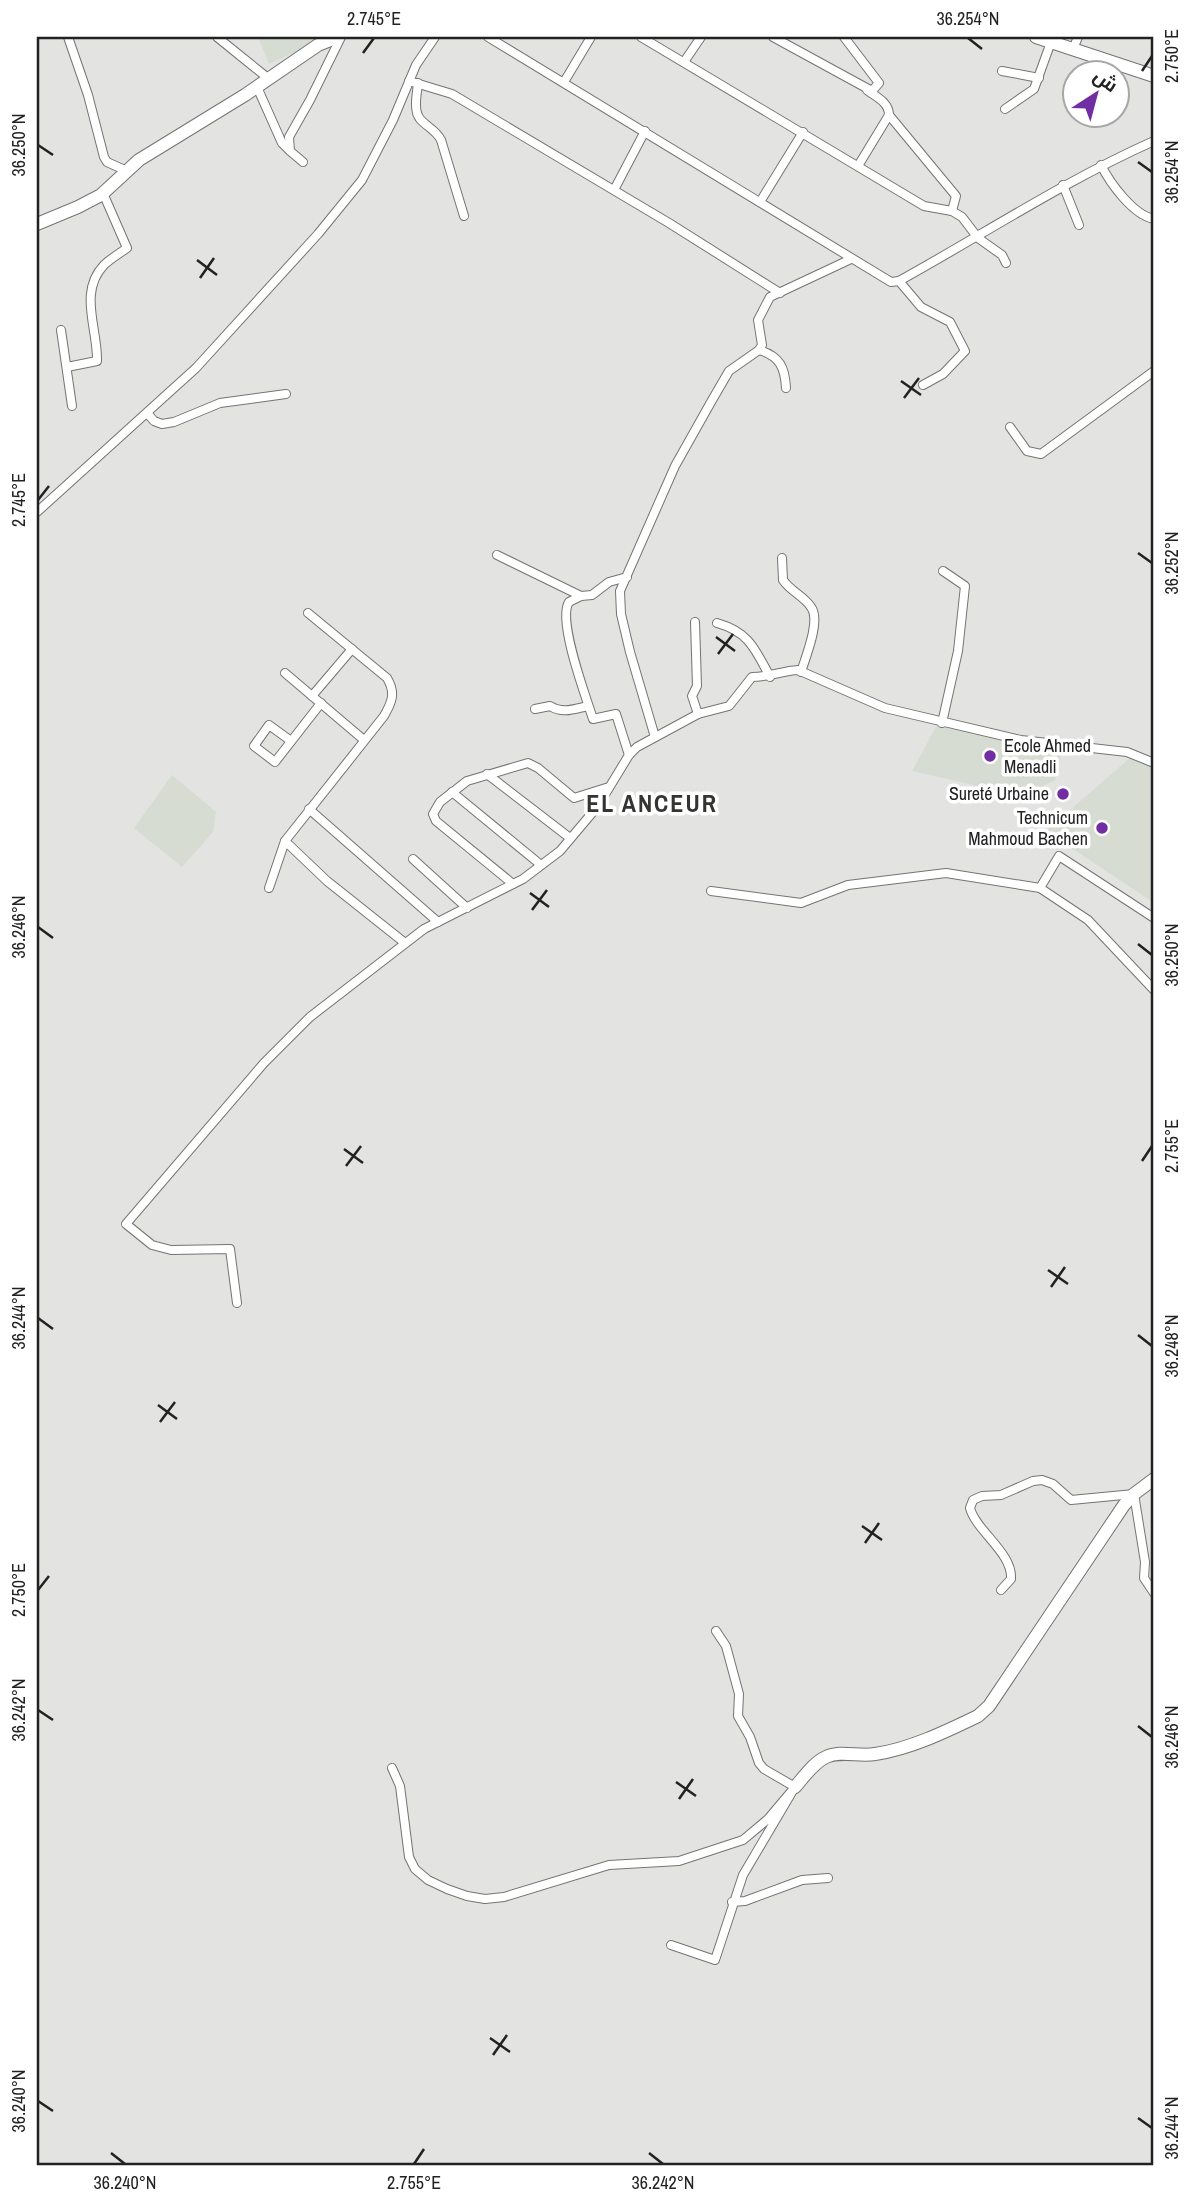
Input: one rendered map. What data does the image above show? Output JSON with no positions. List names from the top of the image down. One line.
{"districts":["EL ANCEUR"],"places":["Ecole Ahmed Menadli","Sureté Urbaine","Technicum Mahmoud Bachen"],"north":"top right","coordinates":["2.745°E","36.254°N","2.750°E","36.250°N","36.252°N","36.246°N","2.755°E","36.244°N","36.248°N","36.242°N","36.240°N"]}
